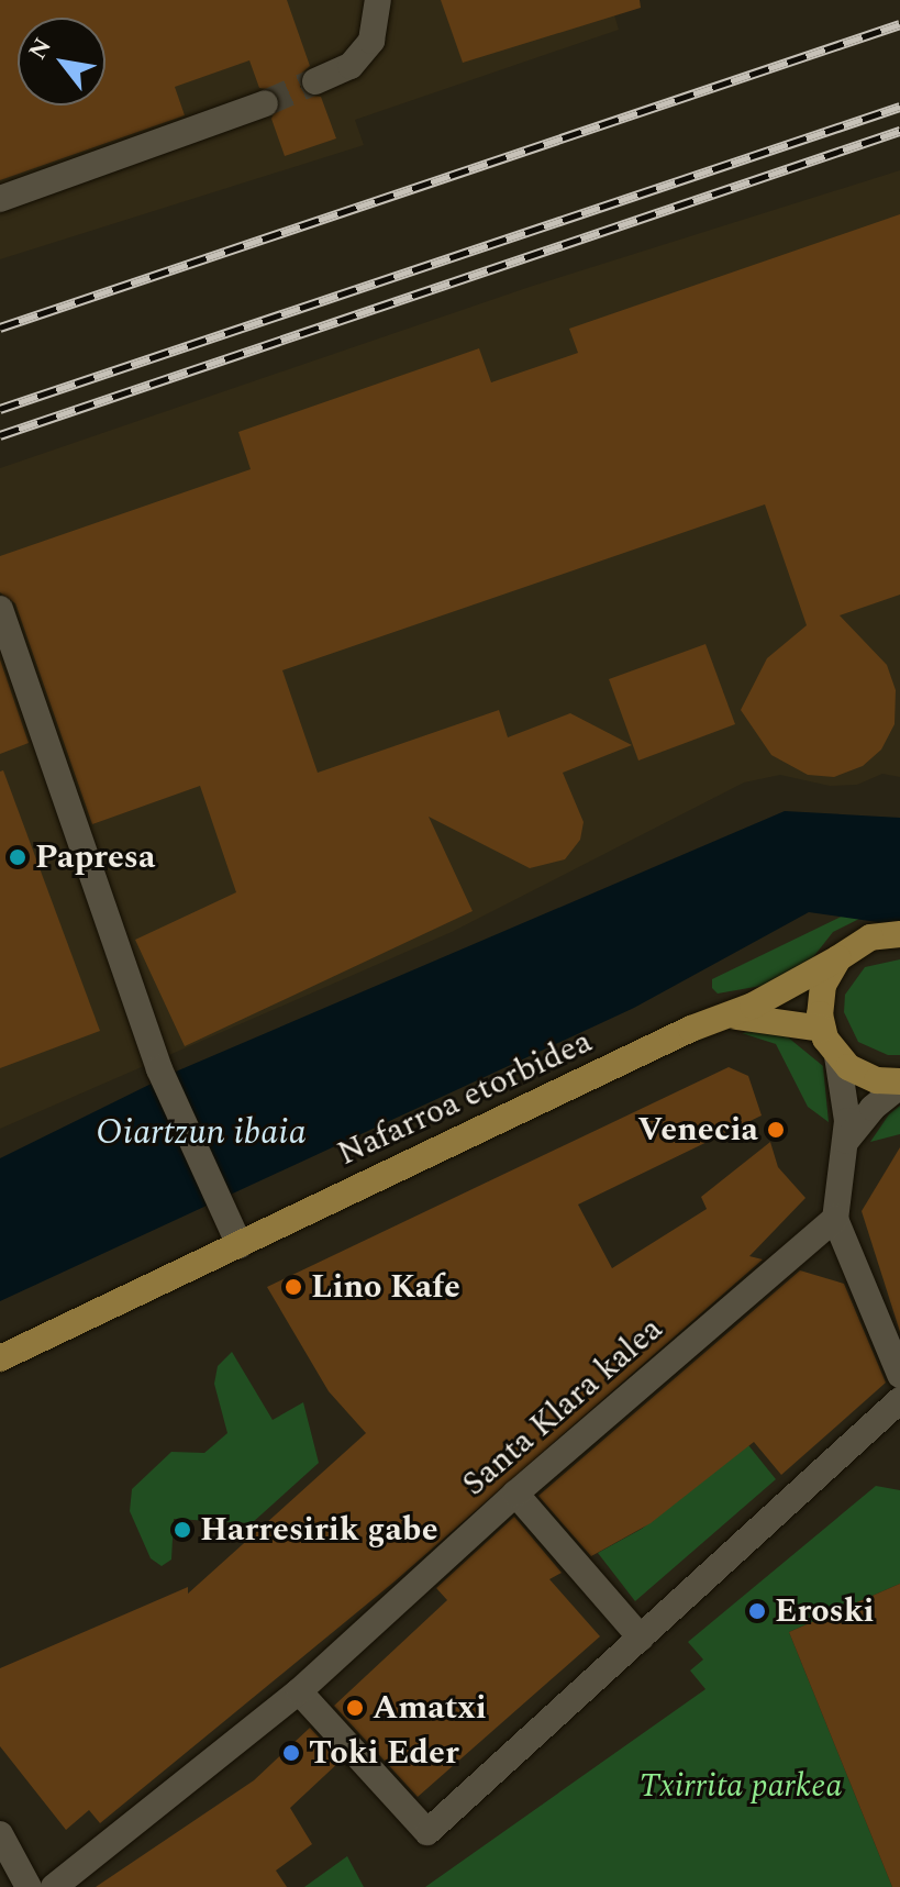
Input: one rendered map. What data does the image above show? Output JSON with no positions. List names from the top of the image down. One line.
{"streets":{"main road":["Nafarroa etorbidea"],"street":["Santa Klara kalea"]},"water":["Oiartzun ibaia"],"parks":["Txirrita parkea"],"places":["Papresa","Venecia","Lino Kafe","Harresirik gabe","Eroski","Amatxi","Toki Eder"],"north":"top left"}
